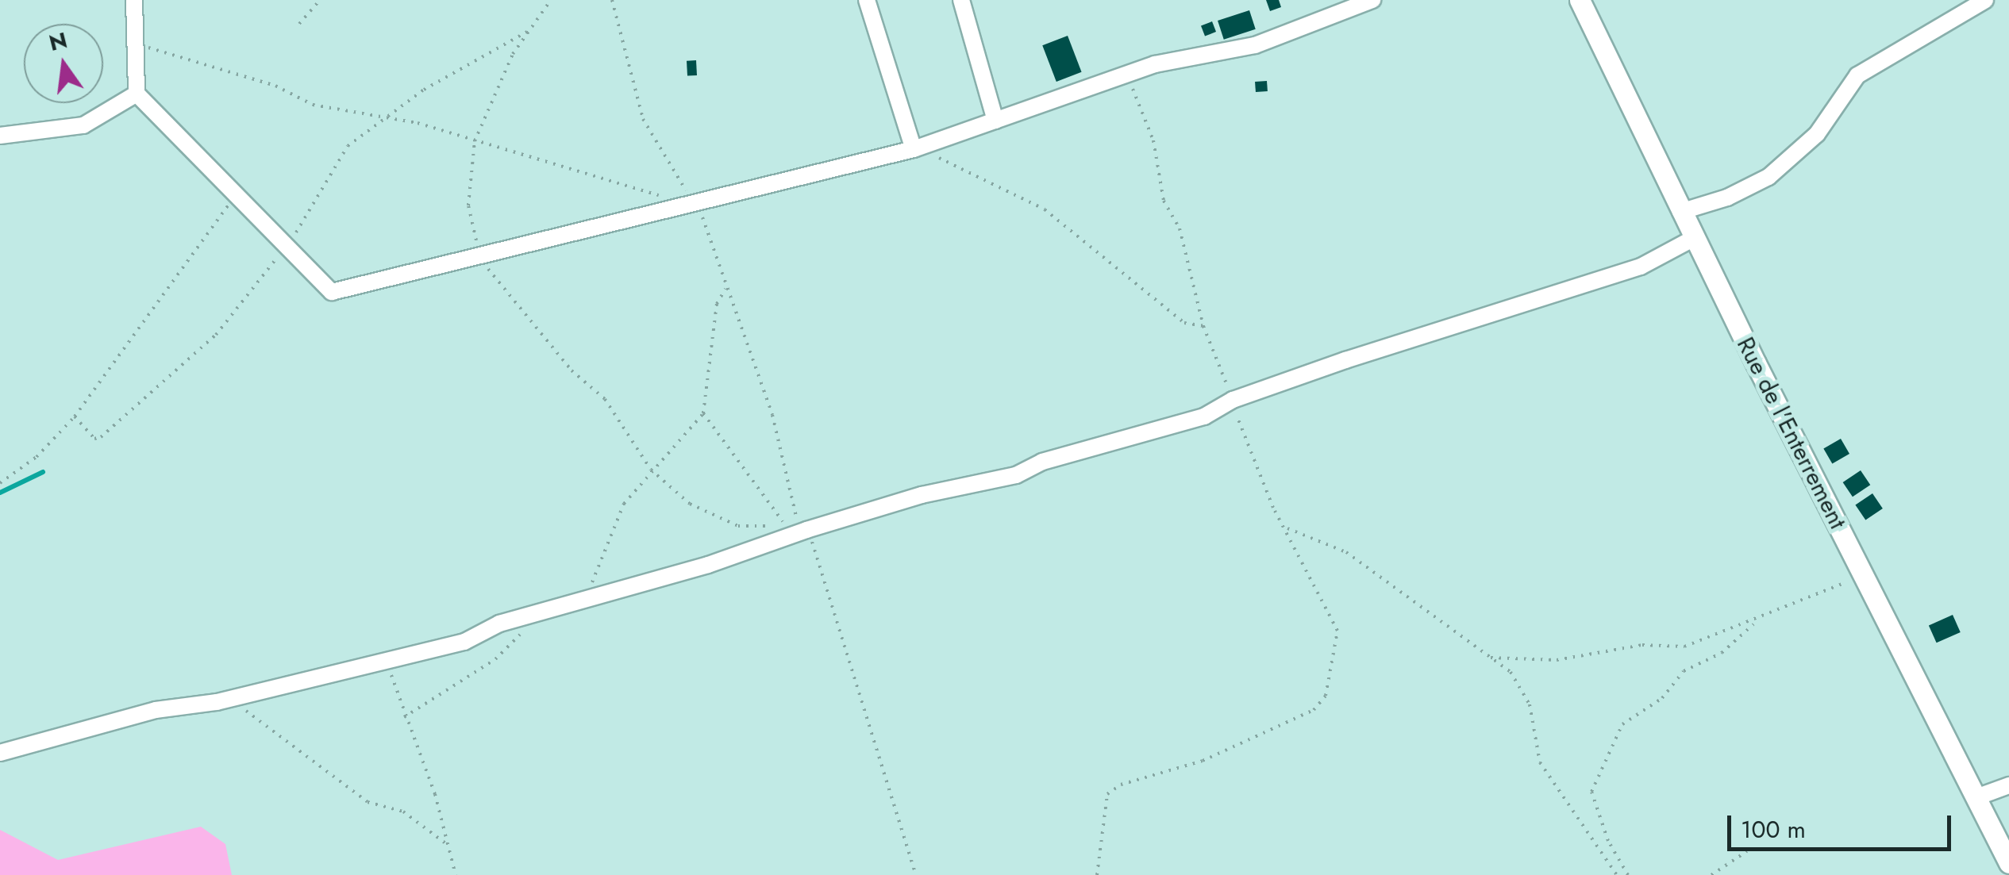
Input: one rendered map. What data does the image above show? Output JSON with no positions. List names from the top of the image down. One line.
{"streets":{"street":["Rue de l'Enterrement"]},"scale_bar":"100 m","north":"top"}
